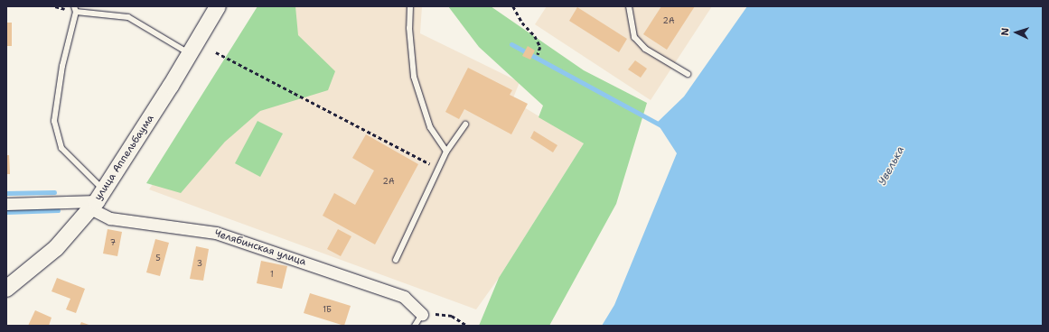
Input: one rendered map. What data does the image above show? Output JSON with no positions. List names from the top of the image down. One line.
{"streets":{"main road":["улица Аппельбаума"],"street":["Челябинская улица"]},"crossings":[["улица Аппельбаума","Челябинская улица"]],"water":["Увелька"],"house_numbers":["2А","2А","7","5","3","1","1Б"],"north":"left"}
